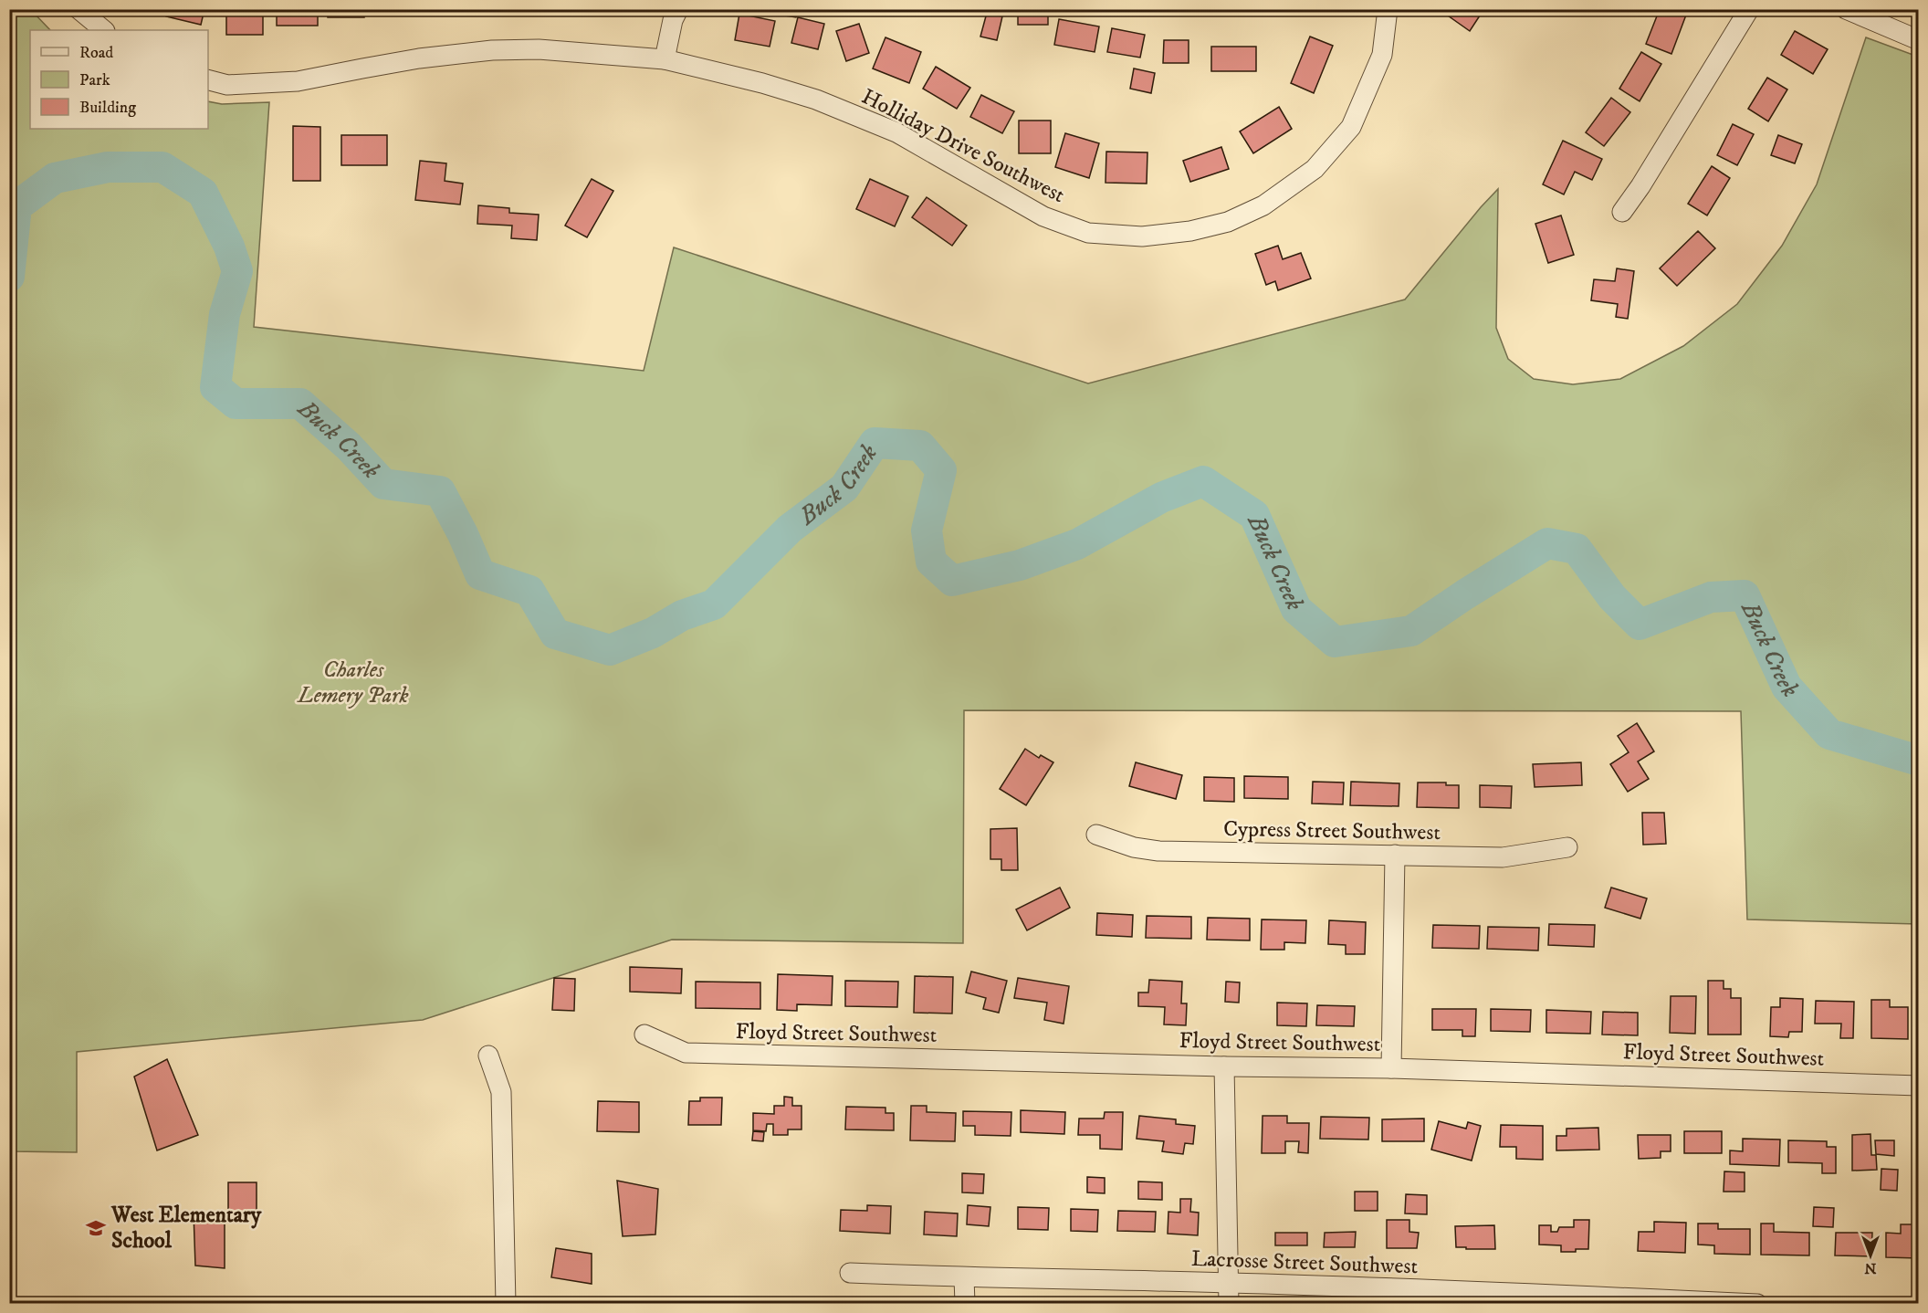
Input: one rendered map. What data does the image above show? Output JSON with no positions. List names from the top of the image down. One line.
{"streets":{"street":["Holliday Drive Southwest","Cypress Street Southwest","Floyd Street Southwest","Lacrosse Street Southwest"]},"water":["Buck Creek"],"parks":["Charles Lemery Park"],"places":{"school or university":["West Elementary School"]},"legend":["Road","Park","Building"],"north":"bottom"}
